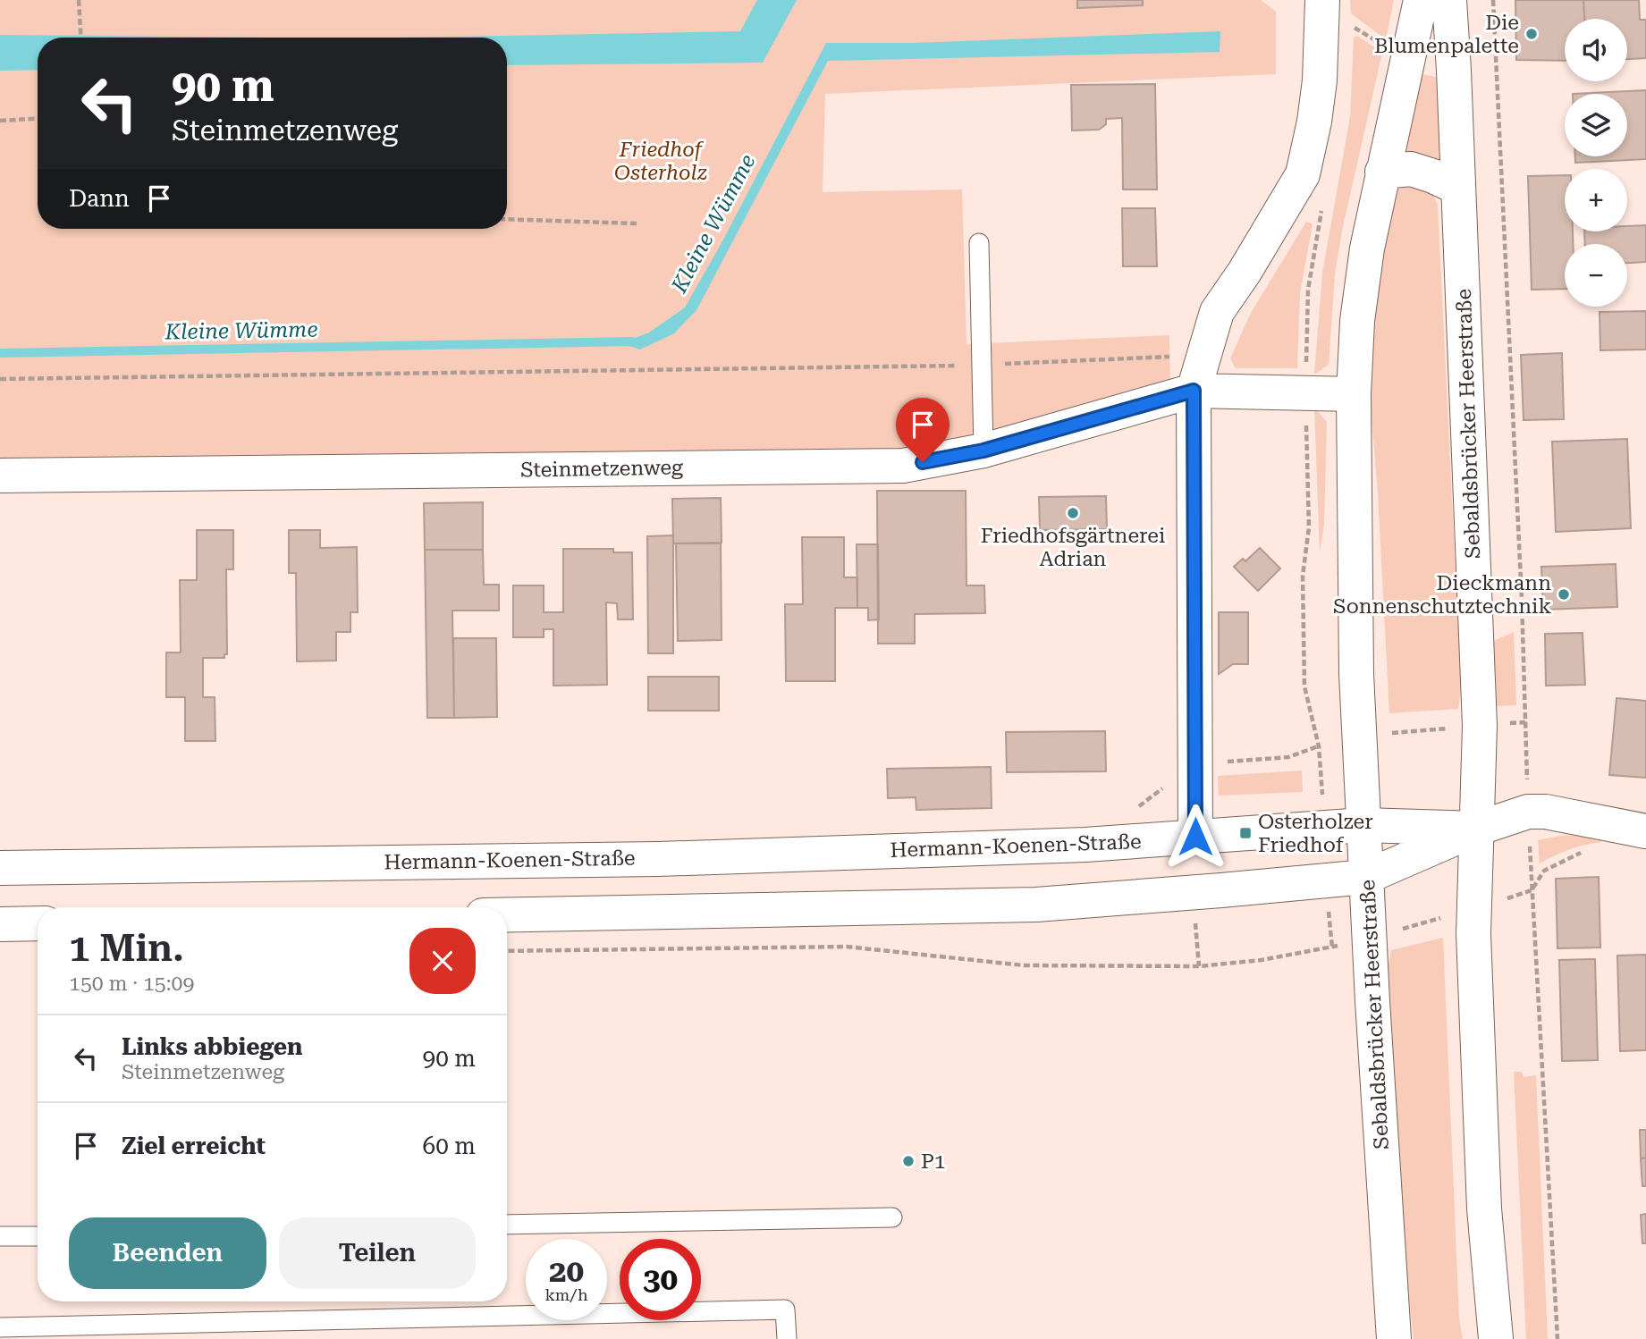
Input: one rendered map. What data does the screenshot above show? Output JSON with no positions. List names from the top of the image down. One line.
{"streets":{"main road":["Sebaldsbrücker Heerstraße","Steinmetzenweg","Hermann-Koenen-Straße"]},"crossings":[["Sebaldsbrücker Heerstraße","Steinmetzenweg"],["Sebaldsbrücker Heerstraße","Hermann-Koenen-Straße"]],"water":["Kleine Wümme"],"parks":["Friedhof Osterholz"],"places":{"other":["Die Blumenpalette","Friedhofsgärtnerei Adrian","Dieckmann Sonnenschutztechnik","P1"],"transit":["Osterholzer Friedhof"]},"page":{"map_buttons":["+","−"],"turn":["90 m","Steinmetzenweg"],"then":"Dann","heading":["1 Min.","150 m · 15:09"],"list":[{"name":"Links abbiegen","note":"Steinmetzenweg","value":"90 m"},{"name":"Ziel erreicht","value":"60 m"}],"buttons":["Beenden","Teilen"],"speed":"20 km/h","limit":"30"}}
